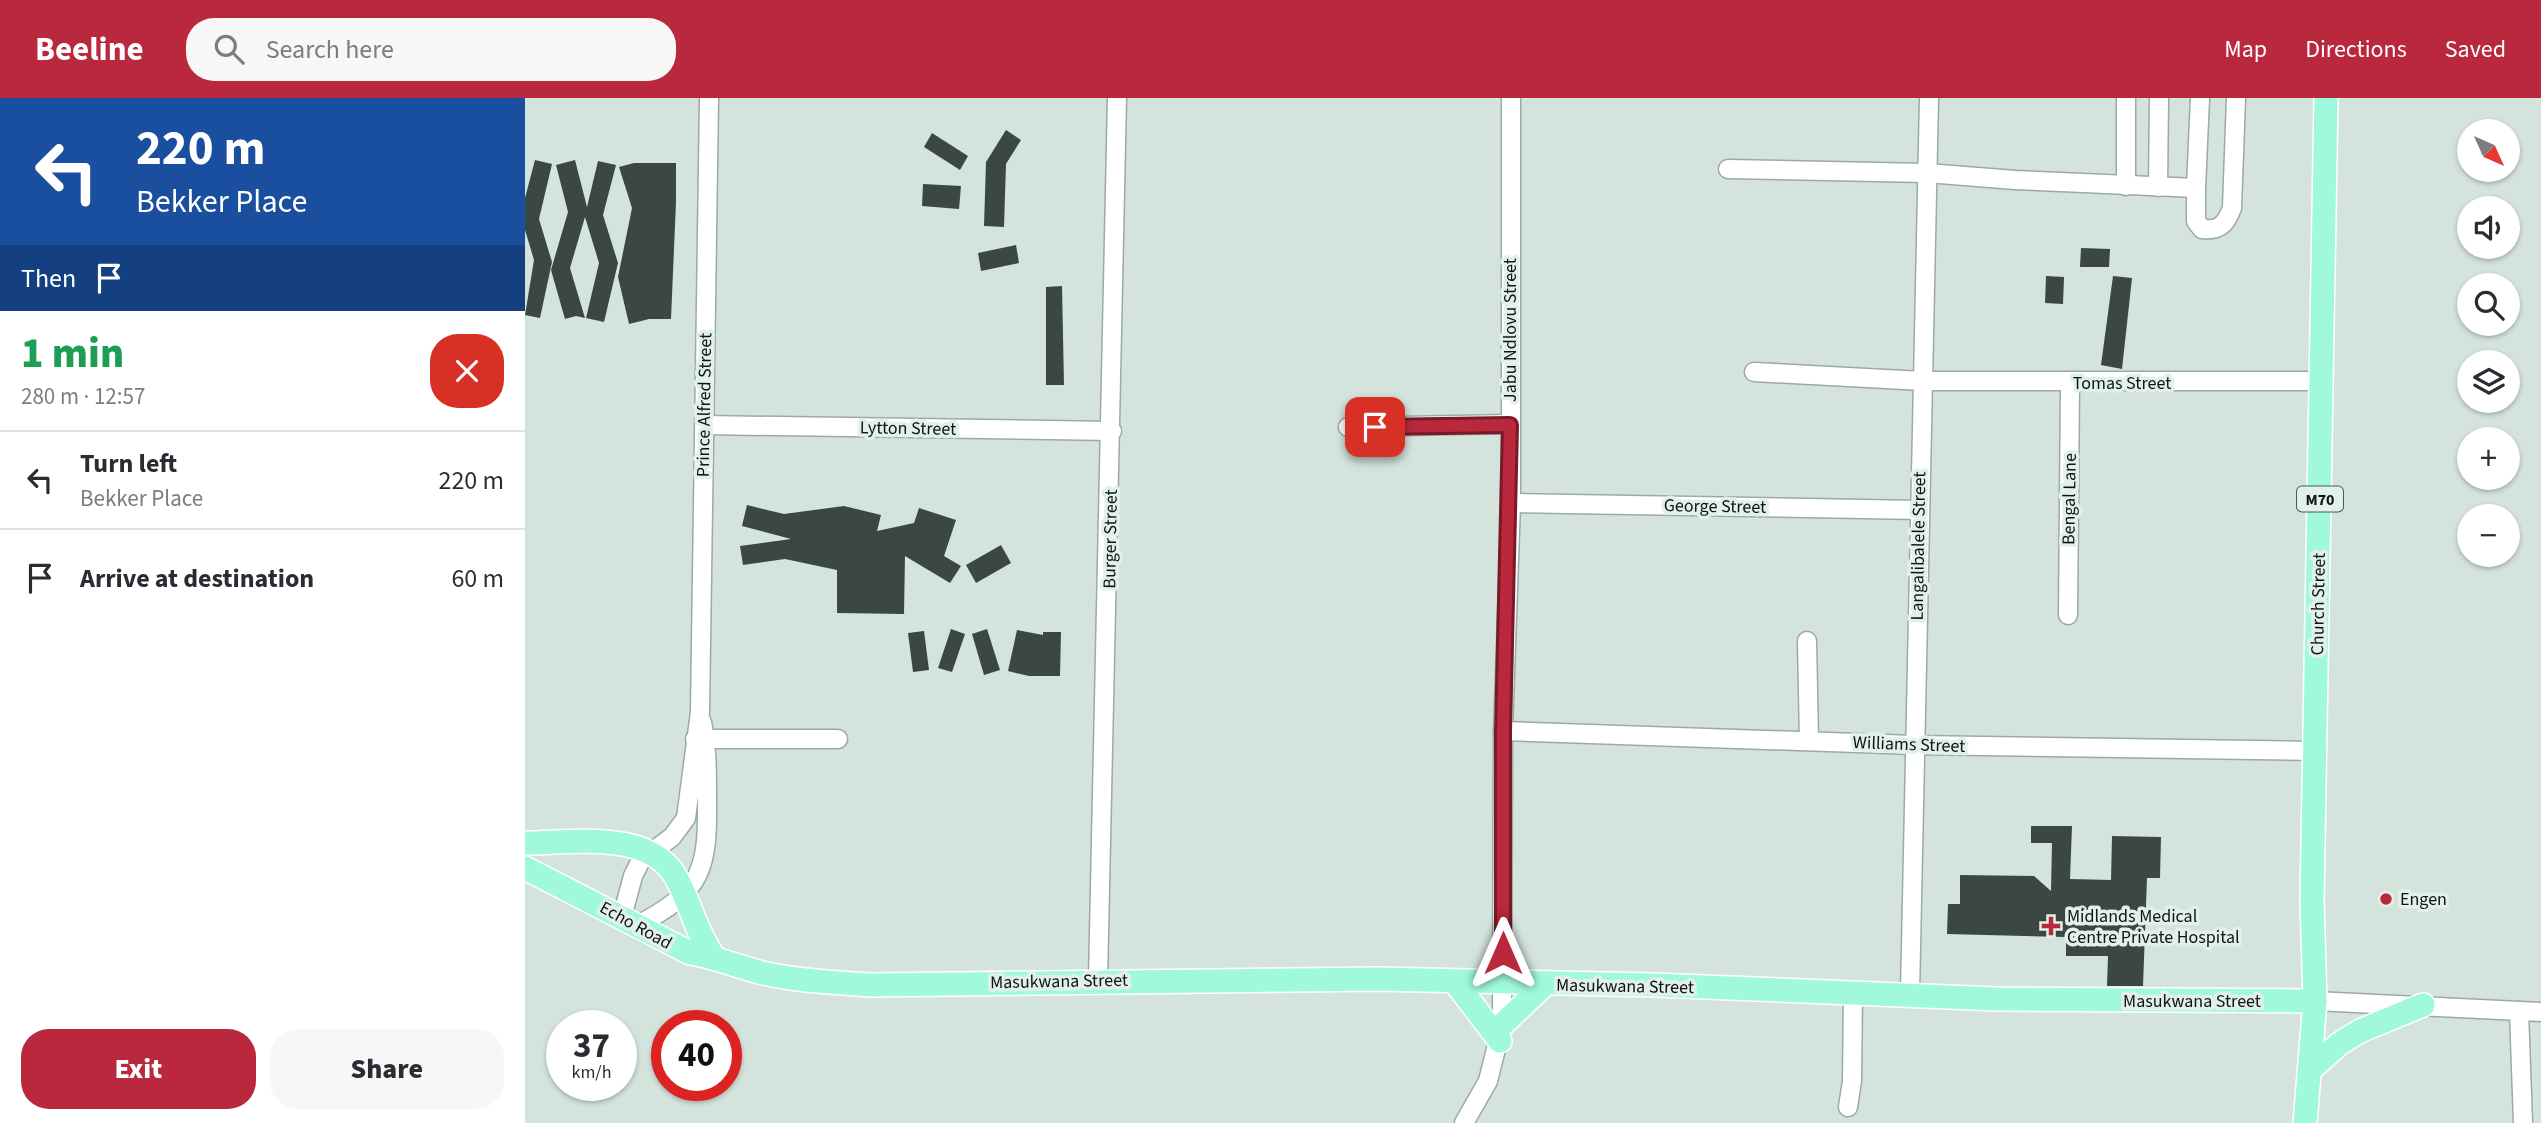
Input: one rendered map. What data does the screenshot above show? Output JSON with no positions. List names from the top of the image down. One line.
{"streets":{"main road":["M70","Church Street","Echo Road","Masukwana Street"],"street":["Jabu Ndlovu Street","Tomas Street","Prince Alfred Street","Lytton Street","Bengal Lane","George Street","Burger Street","Langalibalele Street","Williams Street"]},"crossings":[["Jabu Ndlovu Street","George Street"],["Jabu Ndlovu Street","Williams Street"],["Jabu Ndlovu Street","Masukwana Street"],["Tomas Street","Bengal Lane"],["Tomas Street","Langalibalele Street"],["Tomas Street","Church Street"],["Prince Alfred Street","Lytton Street"],["Prince Alfred Street","Echo Road"],["Lytton Street","Burger Street"],["George Street","Langalibalele Street"],["Burger Street","Masukwana Street"],["Langalibalele Street","Williams Street"],["Langalibalele Street","Masukwana Street"],["Church Street","Williams Street"],["Church Street","Masukwana Street"],["Echo Road","Masukwana Street"]],"places":{"other":["Engen"],"health":["Midlands Medical Centre Private Hospital"]},"north":"bottom right","page":{"header":"Beeline","search":"Search here","nav":["Map","Directions","Saved"],"turn":["220 m","Bekker Place"],"map_buttons":["+","−"],"then":"Then","heading":["1 min","280 m · 12:57"],"list":[{"name":"Turn left","note":"Bekker Place","value":"220 m"},{"name":"Arrive at destination","value":"60 m"}],"speed":"37 km/h","limit":"40","buttons":["Exit","Share"]}}
